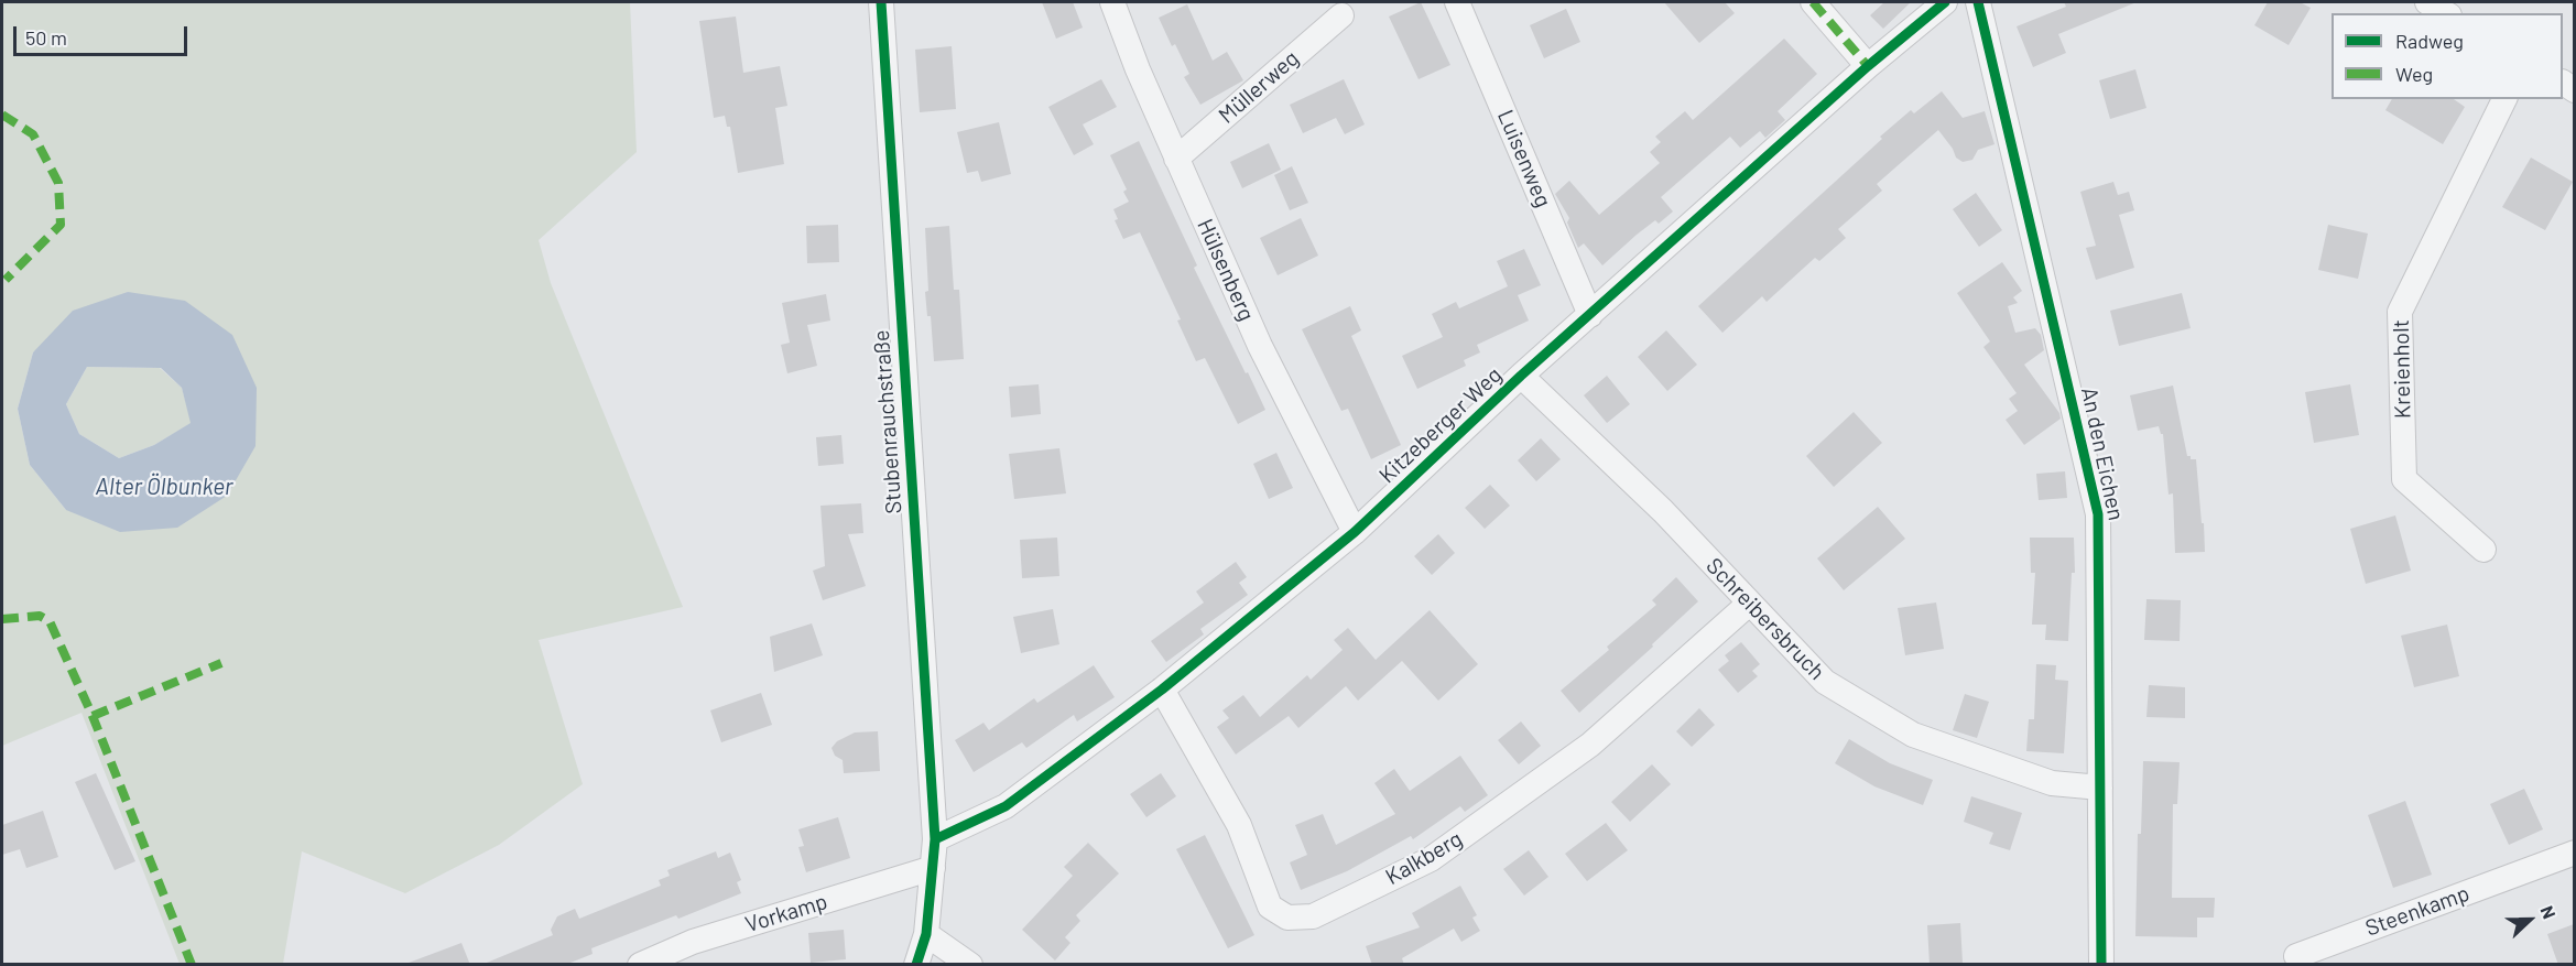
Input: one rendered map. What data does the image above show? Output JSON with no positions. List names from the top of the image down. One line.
{"streets":{"street":["Müllerweg","Luisenweg","Hülsenberg","Kreienholt","Stubenrauchstraße","Kitzeberger Weg","An den Eichen","Schreibersbruch","Kalkberg","Steenkamp","Vorkamp"]},"crossings":[["Müllerweg","Hülsenberg"],["Luisenweg","Kitzeberger Weg"],["Hülsenberg","Kitzeberger Weg"],["Stubenrauchstraße","Kitzeberger Weg"],["Stubenrauchstraße","Vorkamp"],["Kitzeberger Weg","Schreibersbruch"],["Kitzeberger Weg","Kalkberg"],["An den Eichen","Schreibersbruch"],["Schreibersbruch","Kalkberg"]],"water":["Alter Ölbunker"],"legend":["Radweg","Weg"],"scale_bar":"50 m","north":"right"}
